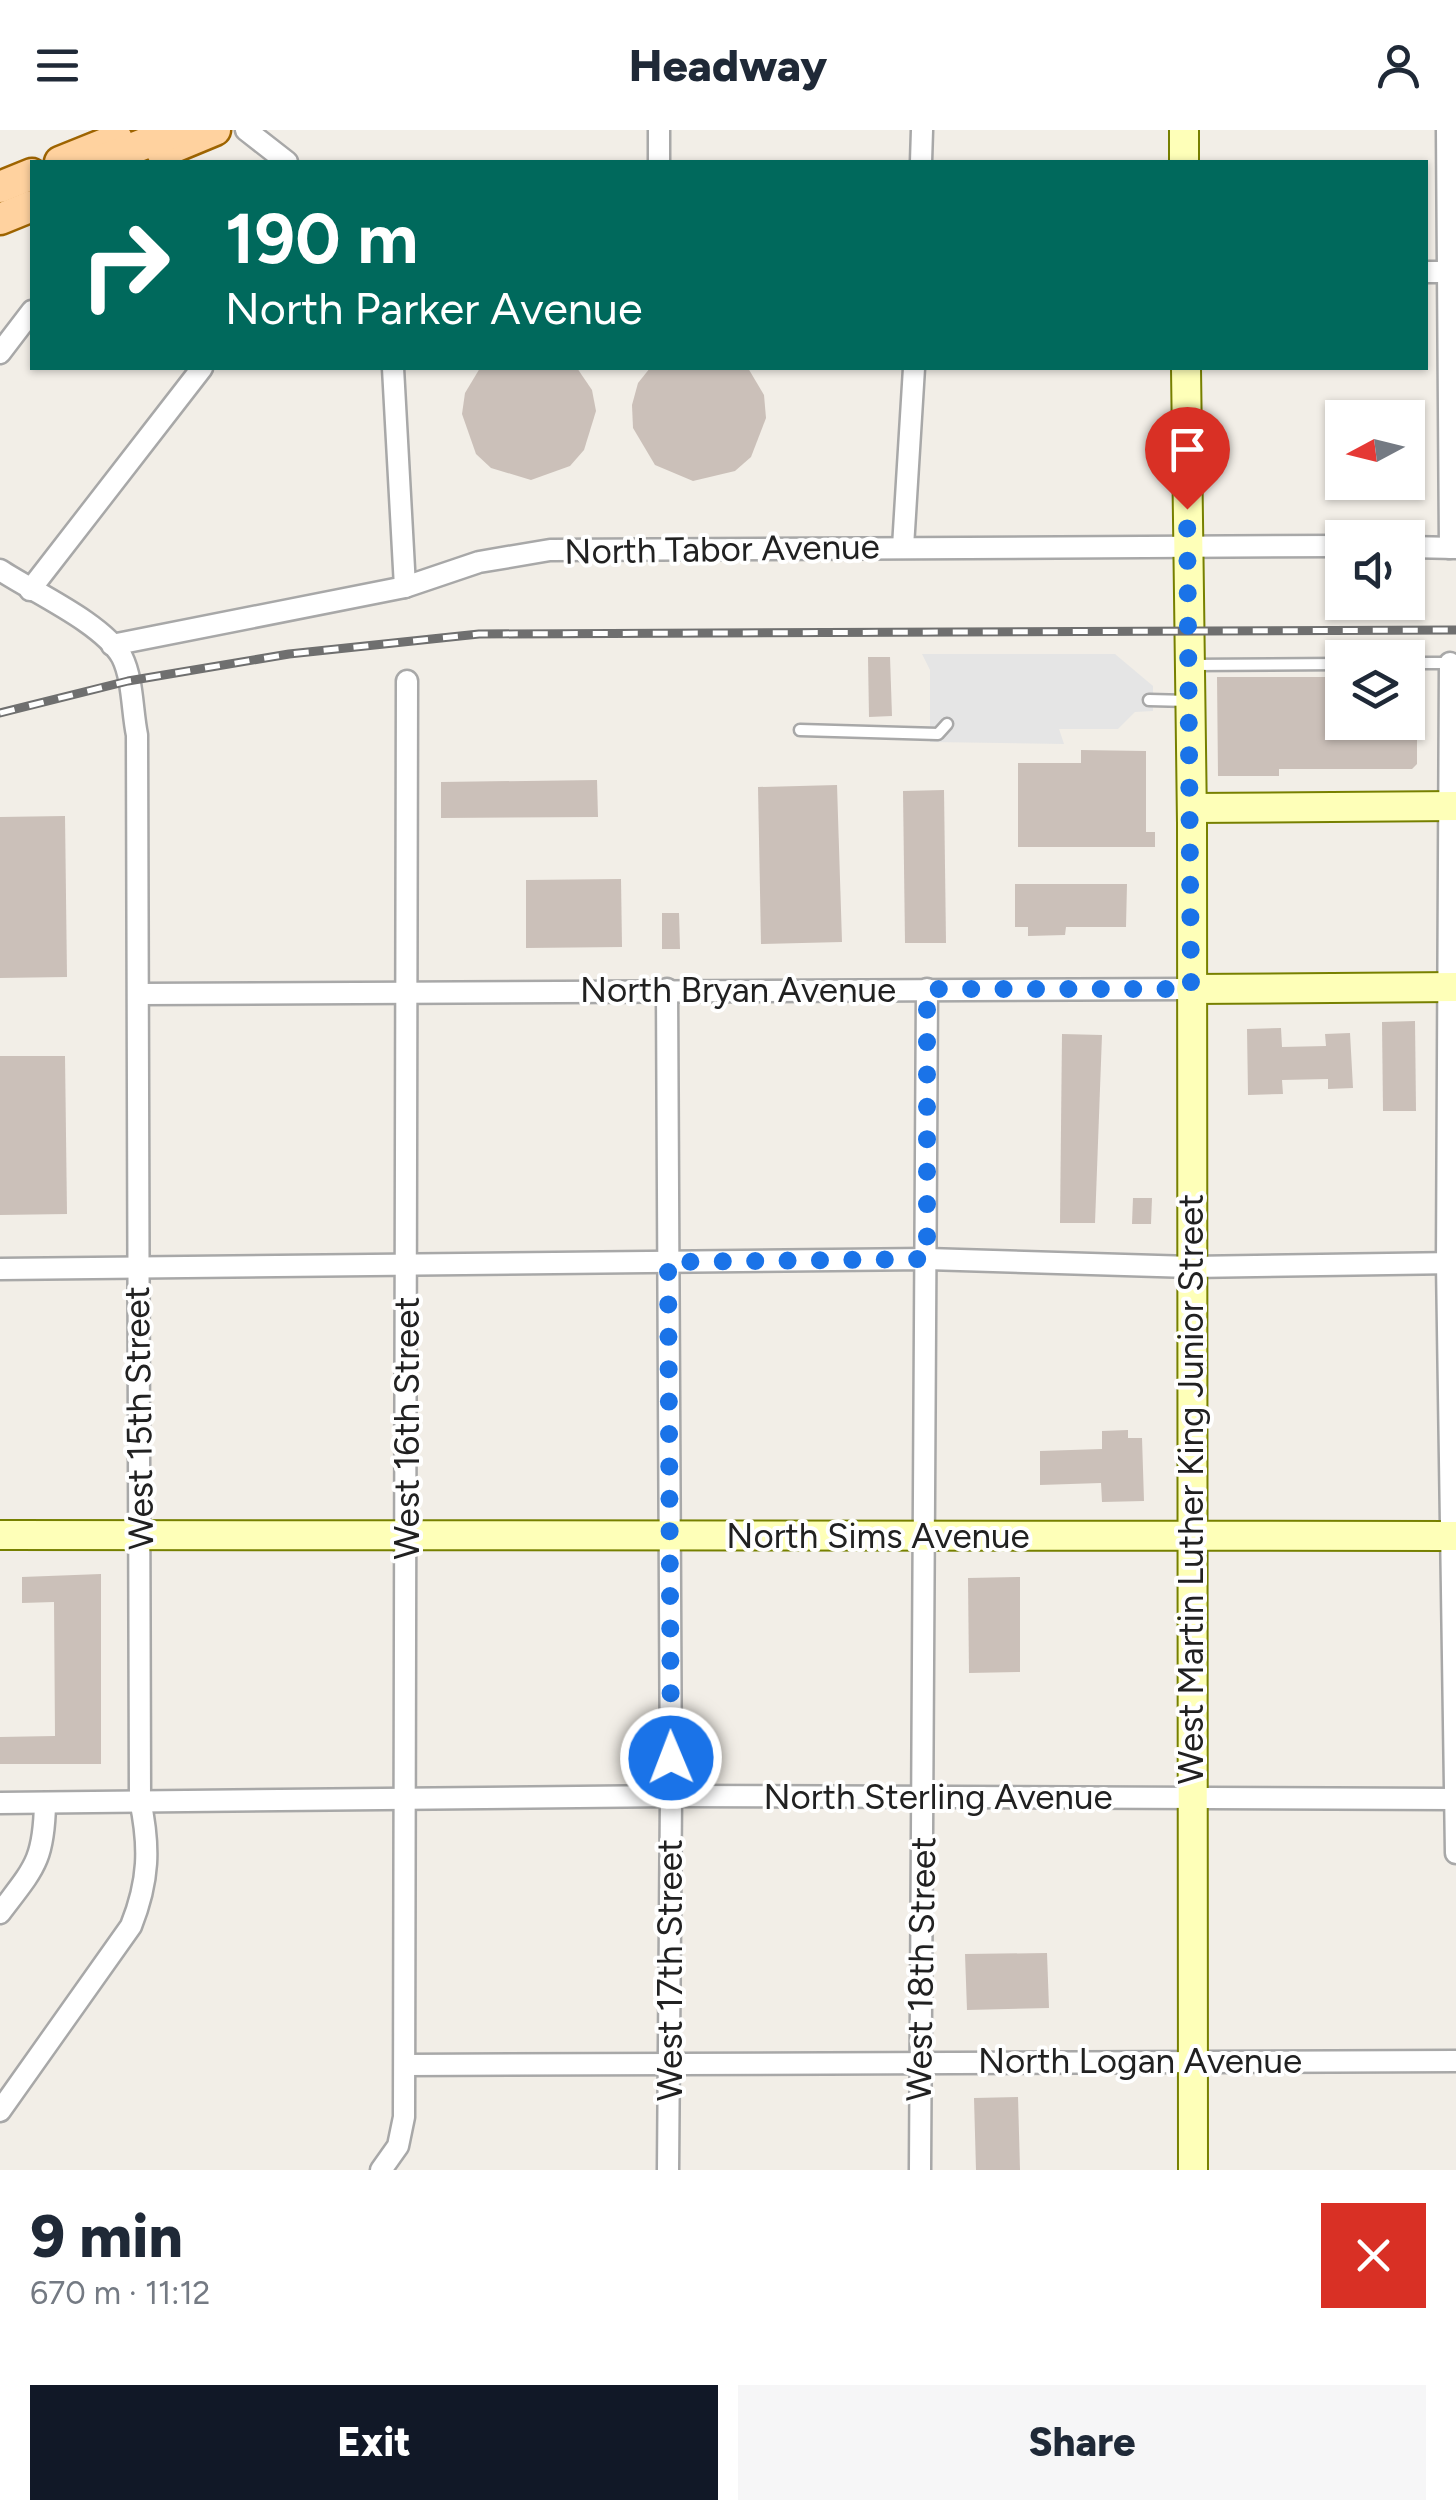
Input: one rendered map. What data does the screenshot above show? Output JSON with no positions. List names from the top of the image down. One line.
{"streets":{"street":["North Tabor Avenue","North Bryan Avenue","West 15th Street","West 16th Street","West Martin Luther King Junior Street","North Sims Avenue","North Sterling Avenue","West 18th Street","West 17th Street","North Logan Avenue"]},"crossings":[["North Tabor Avenue","West 15th Street"],["North Tabor Avenue","West Martin Luther King Junior Street"],["North Bryan Avenue","West 15th Street"],["North Bryan Avenue","West 16th Street"],["North Bryan Avenue","West Martin Luther King Junior Street"],["North Bryan Avenue","West 18th Street"],["North Bryan Avenue","West 17th Street"],["West 15th Street","North Sims Avenue"],["West 15th Street","North Sterling Avenue"],["West 16th Street","North Sims Avenue"],["West 16th Street","North Sterling Avenue"],["West 16th Street","North Logan Avenue"],["West Martin Luther King Junior Street","North Sims Avenue"],["West Martin Luther King Junior Street","North Sterling Avenue"],["West Martin Luther King Junior Street","North Logan Avenue"],["North Sims Avenue","West 18th Street"],["North Sims Avenue","West 17th Street"],["North Sterling Avenue","West 18th Street"],["North Sterling Avenue","West 17th Street"],["West 18th Street","North Logan Avenue"],["West 17th Street","North Logan Avenue"]],"north":"left","page":{"header":"Headway","turn":["190 m","North Parker Avenue"],"heading":["9 min","670 m · 11:12"],"buttons":["Exit","Share"]}}
